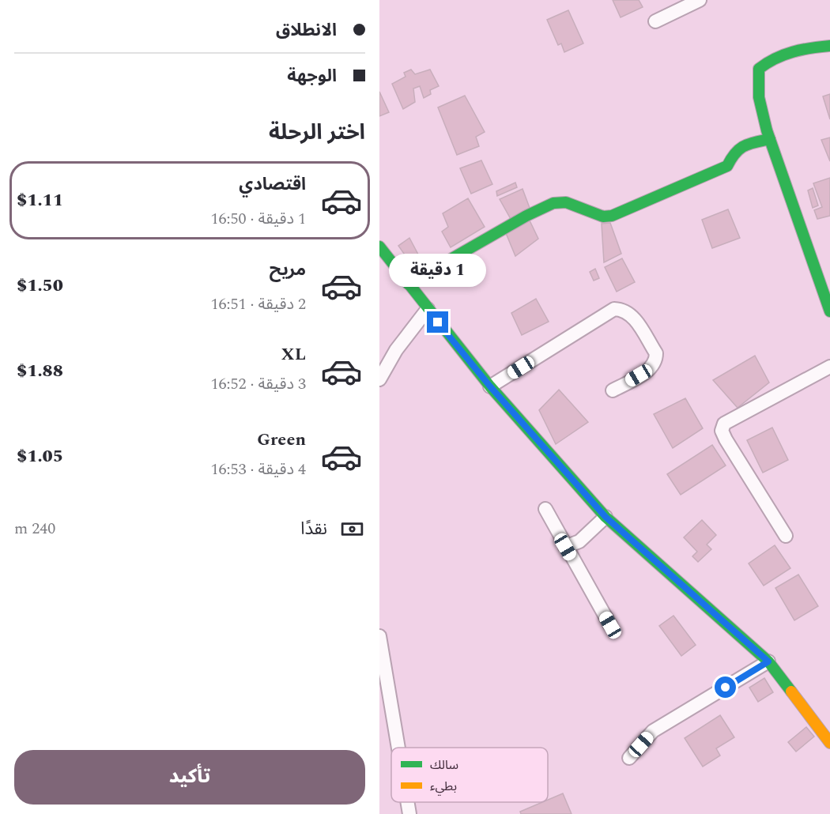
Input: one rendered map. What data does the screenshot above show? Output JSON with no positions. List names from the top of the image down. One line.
{"legend":["سالك","بطيء"],"page":{"banner":["الانطلاق","الوجهة"],"heading":"اختر الرحلة","list":[{"name":"اقتصادي","note":"1 دقيقة · 16:50","value":"$1.11"},{"name":"مريح","note":"2 دقيقة · 16:51","value":"$1.50"},{"name":"XL","note":"3 دقيقة · 16:52","value":"$1.88"},{"name":"Green","note":"4 دقيقة · 16:53","value":"$1.05"}],"bubble":"1 دقيقة","pay":["نقدًا","240 m"],"buttons":"تأكيد"}}
